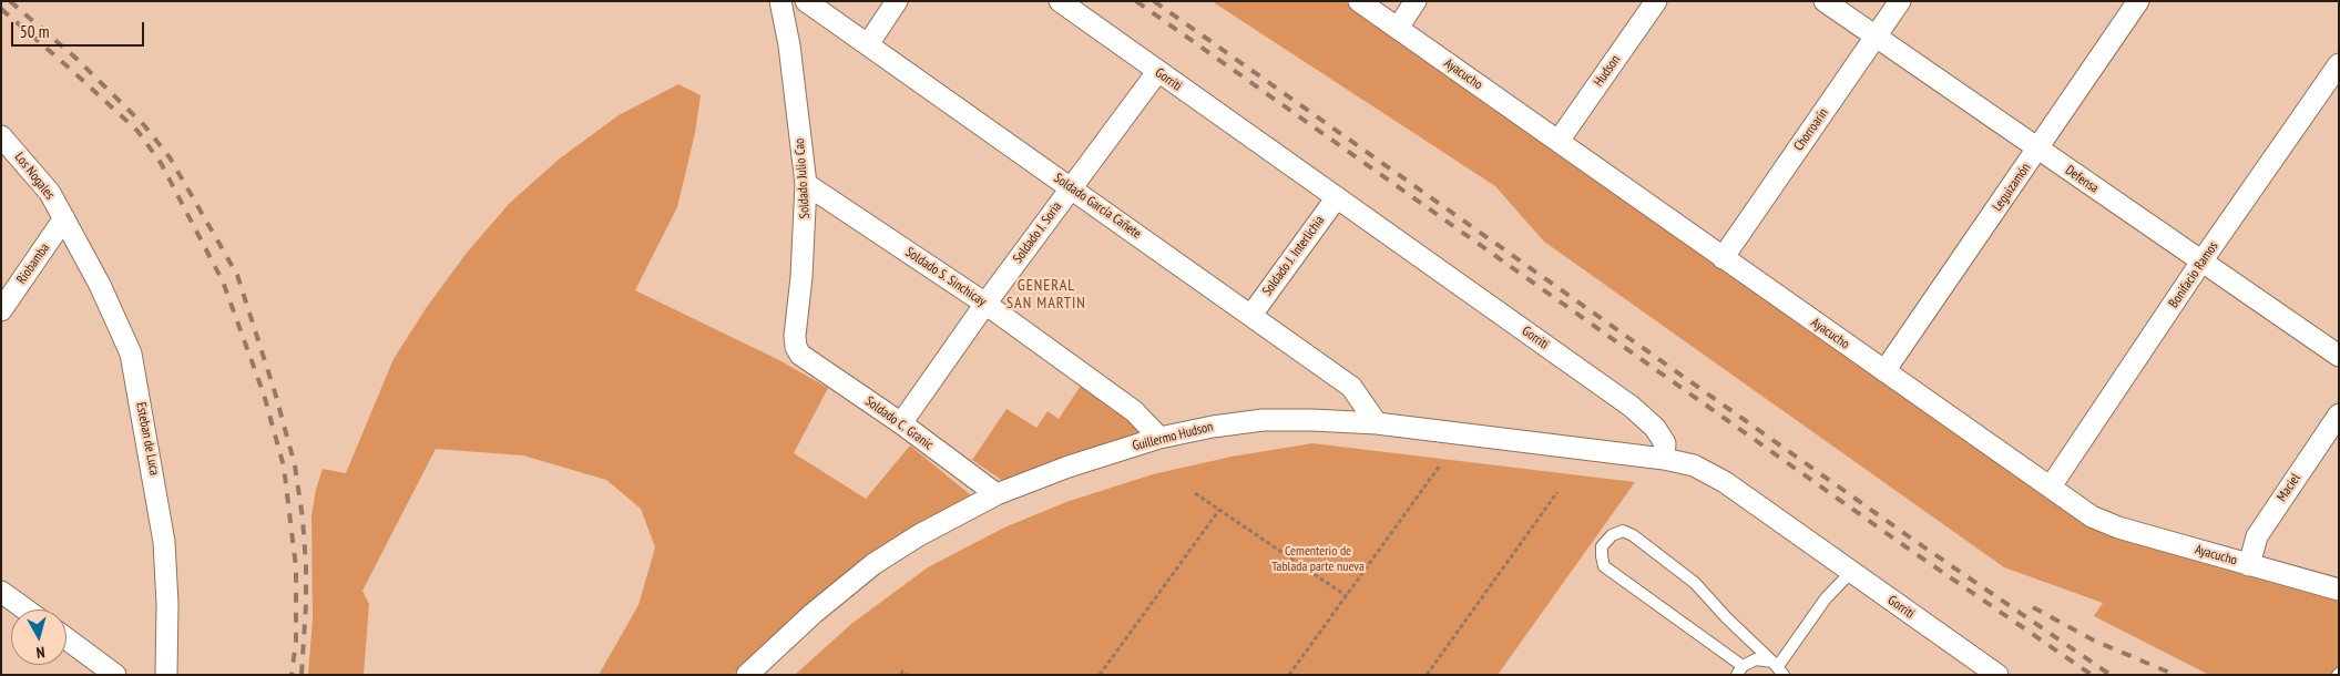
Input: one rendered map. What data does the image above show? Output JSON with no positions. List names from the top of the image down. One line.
{"streets":{"street":["Hudson","Ayacucho","Gorriti","Chorroarín","Los Nogales","Soldado Julio Cao","Defensa","Leguizamón","Soldado García Cañete","Soldado J. Soria","Soldado J. Interlichia","Riobamba","Bonifacio Ramos","Soldado S. Sinchicay","Soldado C. Granic","Guillermo Hudson","Esteban de Luca","Maciel"]},"crossings":[["Hudson","Ayacucho"],["Ayacucho","Chorroarín"],["Ayacucho","Leguizamón"],["Ayacucho","Bonifacio Ramos"],["Ayacucho","Maciel"],["Gorriti","Soldado J. Soria"],["Gorriti","Soldado J. Interlichia"],["Gorriti","Guillermo Hudson"],["Chorroarín","Defensa"],["Los Nogales","Riobamba"],["Los Nogales","Esteban de Luca"],["Soldado Julio Cao","Soldado S. Sinchicay"],["Soldado Julio Cao","Soldado C. Granic"],["Defensa","Leguizamón"],["Defensa","Bonifacio Ramos"],["Soldado García Cañete","Soldado J. Soria"],["Soldado García Cañete","Soldado J. Interlichia"],["Soldado García Cañete","Guillermo Hudson"],["Soldado J. Soria","Soldado S. Sinchicay"],["Soldado J. Soria","Soldado C. Granic"],["Riobamba","Esteban de Luca"],["Soldado S. Sinchicay","Guillermo Hudson"],["Soldado C. Granic","Guillermo Hudson"]],"districts":["GENERAL SAN MARTIN"],"parks":["Cementerio de Tablada parte nueva"],"scale_bar":"50 m","north":"bottom"}
